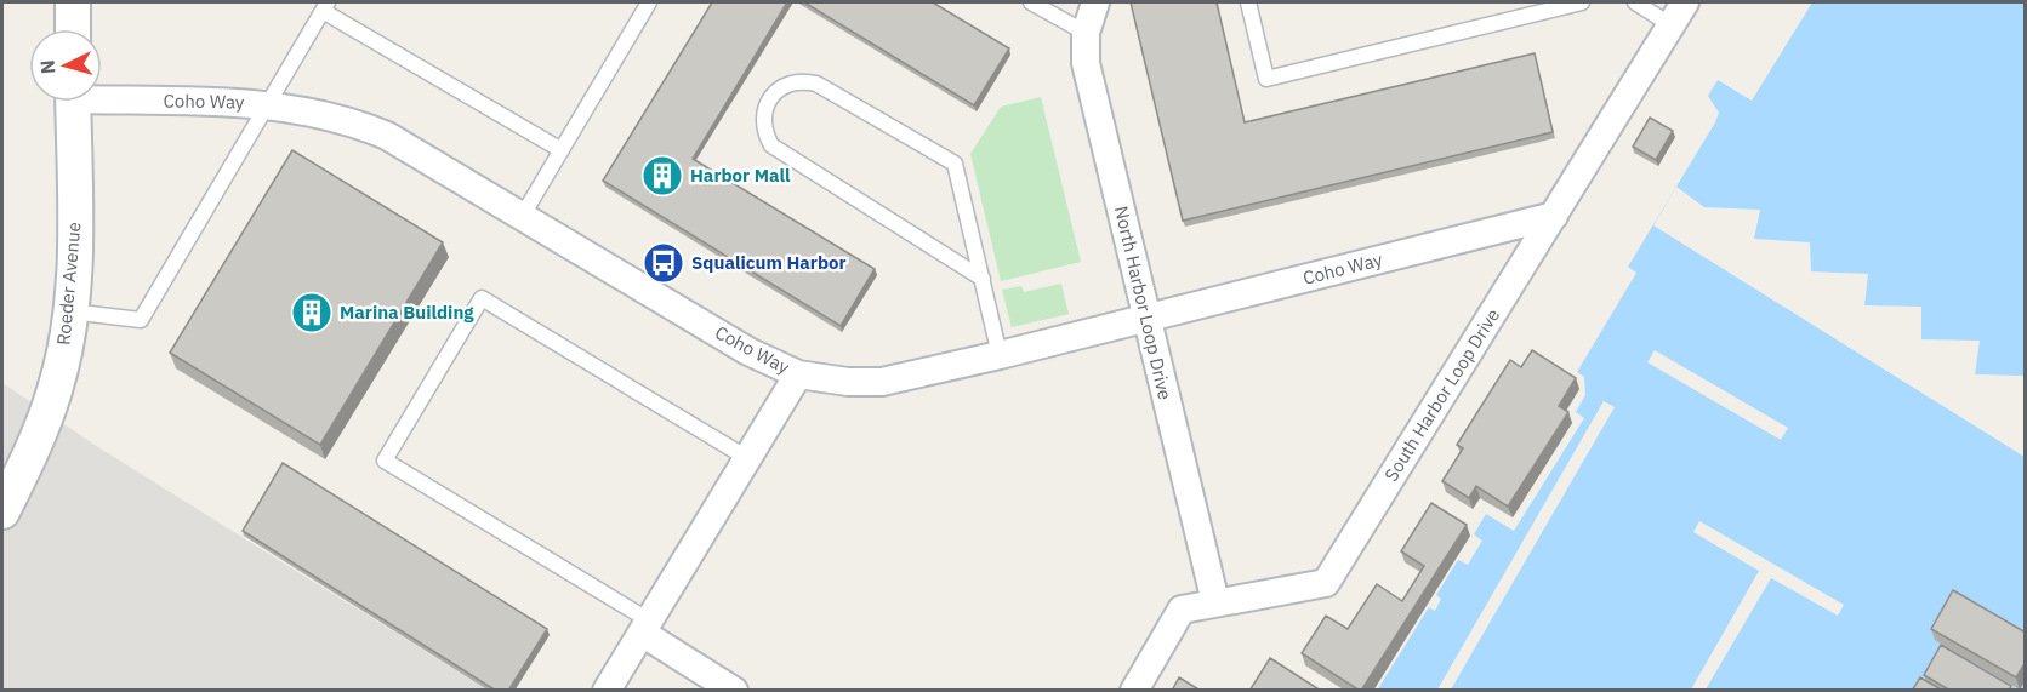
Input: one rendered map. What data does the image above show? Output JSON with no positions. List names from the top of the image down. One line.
{"streets":{"street":["Coho Way","Roeder Avenue","North Harbor Loop Drive","South Harbor Loop Drive"]},"crossings":[["Coho Way","North Harbor Loop Drive"],["Coho Way","South Harbor Loop Drive"],["North Harbor Loop Drive","South Harbor Loop Drive"]],"places":{"building":["Harbor Mall","Marina Building"],"bus stop":["Squalicum Harbor"]},"north":"left"}
